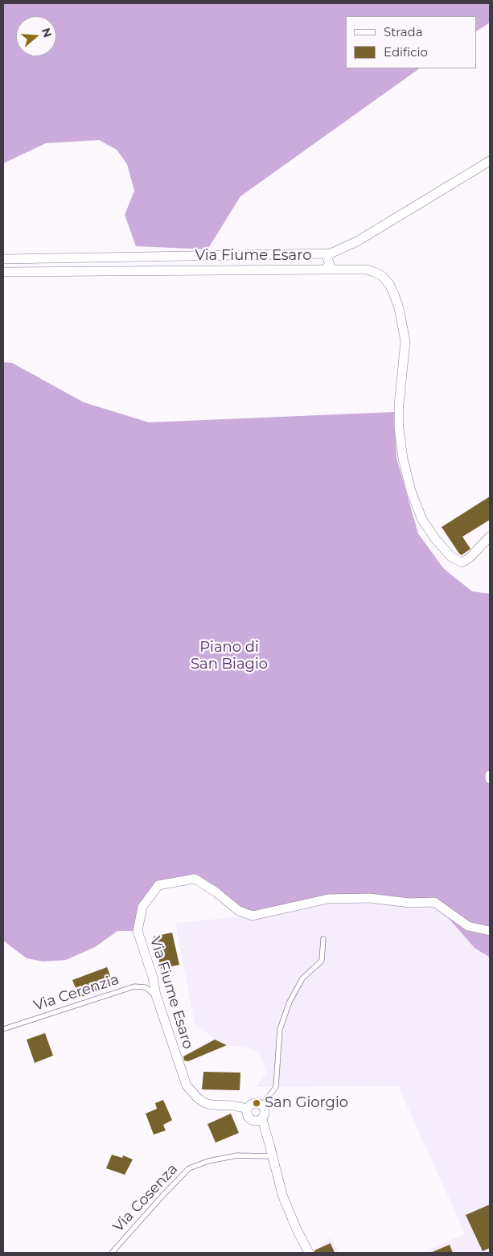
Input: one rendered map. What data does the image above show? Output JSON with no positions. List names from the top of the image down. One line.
{"streets":{"street":["Via Fiume Esaro"],"lane":["Via Cerenzia","Via Cosenza"]},"crossings":[["Via Fiume Esaro","Via Cerenzia"]],"parks":["Piano di San Biagio"],"places":["San Giorgio"],"legend":["Strada","Edificio"],"north":"right"}
